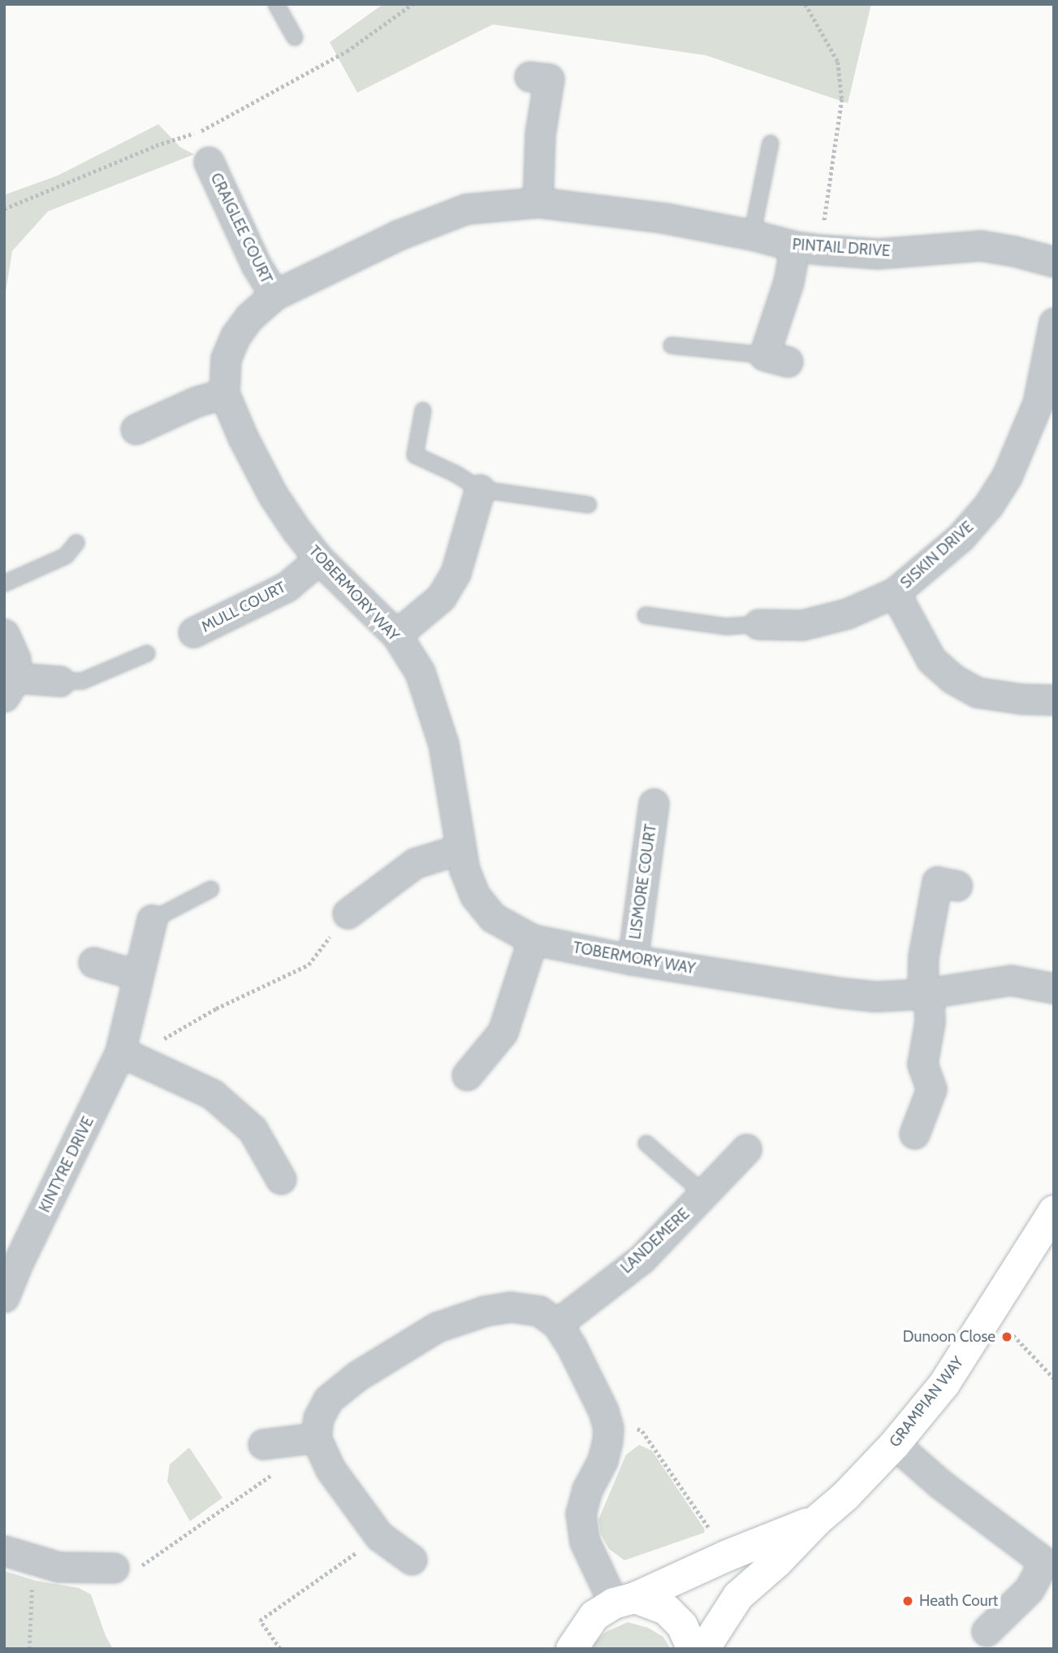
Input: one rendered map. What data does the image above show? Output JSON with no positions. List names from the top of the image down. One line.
{"streets":{"street":["CRAIGLEE COURT","PINTAIL DRIVE","SISKIN DRIVE","TOBERMORY WAY","MULL COURT","LISMORE COURT","KINTYRE DRIVE","LANDEMERE","GRAMPIAN WAY"]},"crossings":[["CRAIGLEE COURT","TOBERMORY WAY"],["PINTAIL DRIVE","TOBERMORY WAY"],["TOBERMORY WAY","MULL COURT"],["TOBERMORY WAY","LISMORE COURT"]],"places":["Dunoon Close","Heath Court"]}
